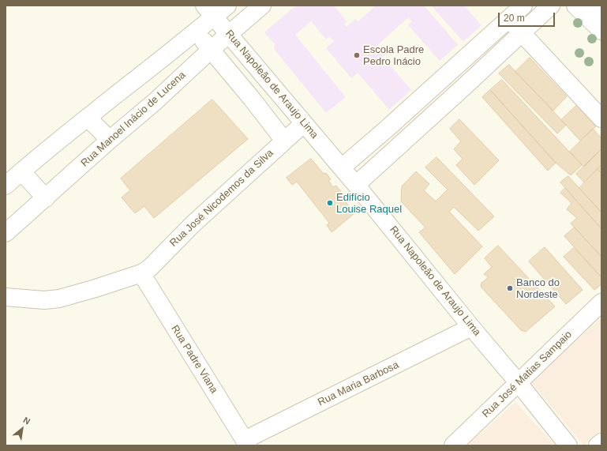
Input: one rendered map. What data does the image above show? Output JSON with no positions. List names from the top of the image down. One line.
{"streets":{"street":["Rua Napoleão de Araujo Lima","Rua Manoel Inácio de Lucena","Rua José Nicodemos da Silva","Rua Padre Viana","Rua José Matias Sampaio","Rua Maria Barbosa"]},"crossings":[["Rua Napoleão de Araujo Lima","Rua Manoel Inácio de Lucena"],["Rua Napoleão de Araujo Lima","Rua José Nicodemos da Silva"],["Rua Napoleão de Araujo Lima","Rua José Matias Sampaio"],["Rua Napoleão de Araujo Lima","Rua Maria Barbosa"],["Rua José Nicodemos da Silva","Rua Padre Viana"],["Rua Padre Viana","Rua Maria Barbosa"]],"places":["Escola Padre Pedro Inácio","Edifício Louise Raquel","Banco do Nordeste"],"scale_bar":"20 m","north":"top right"}
